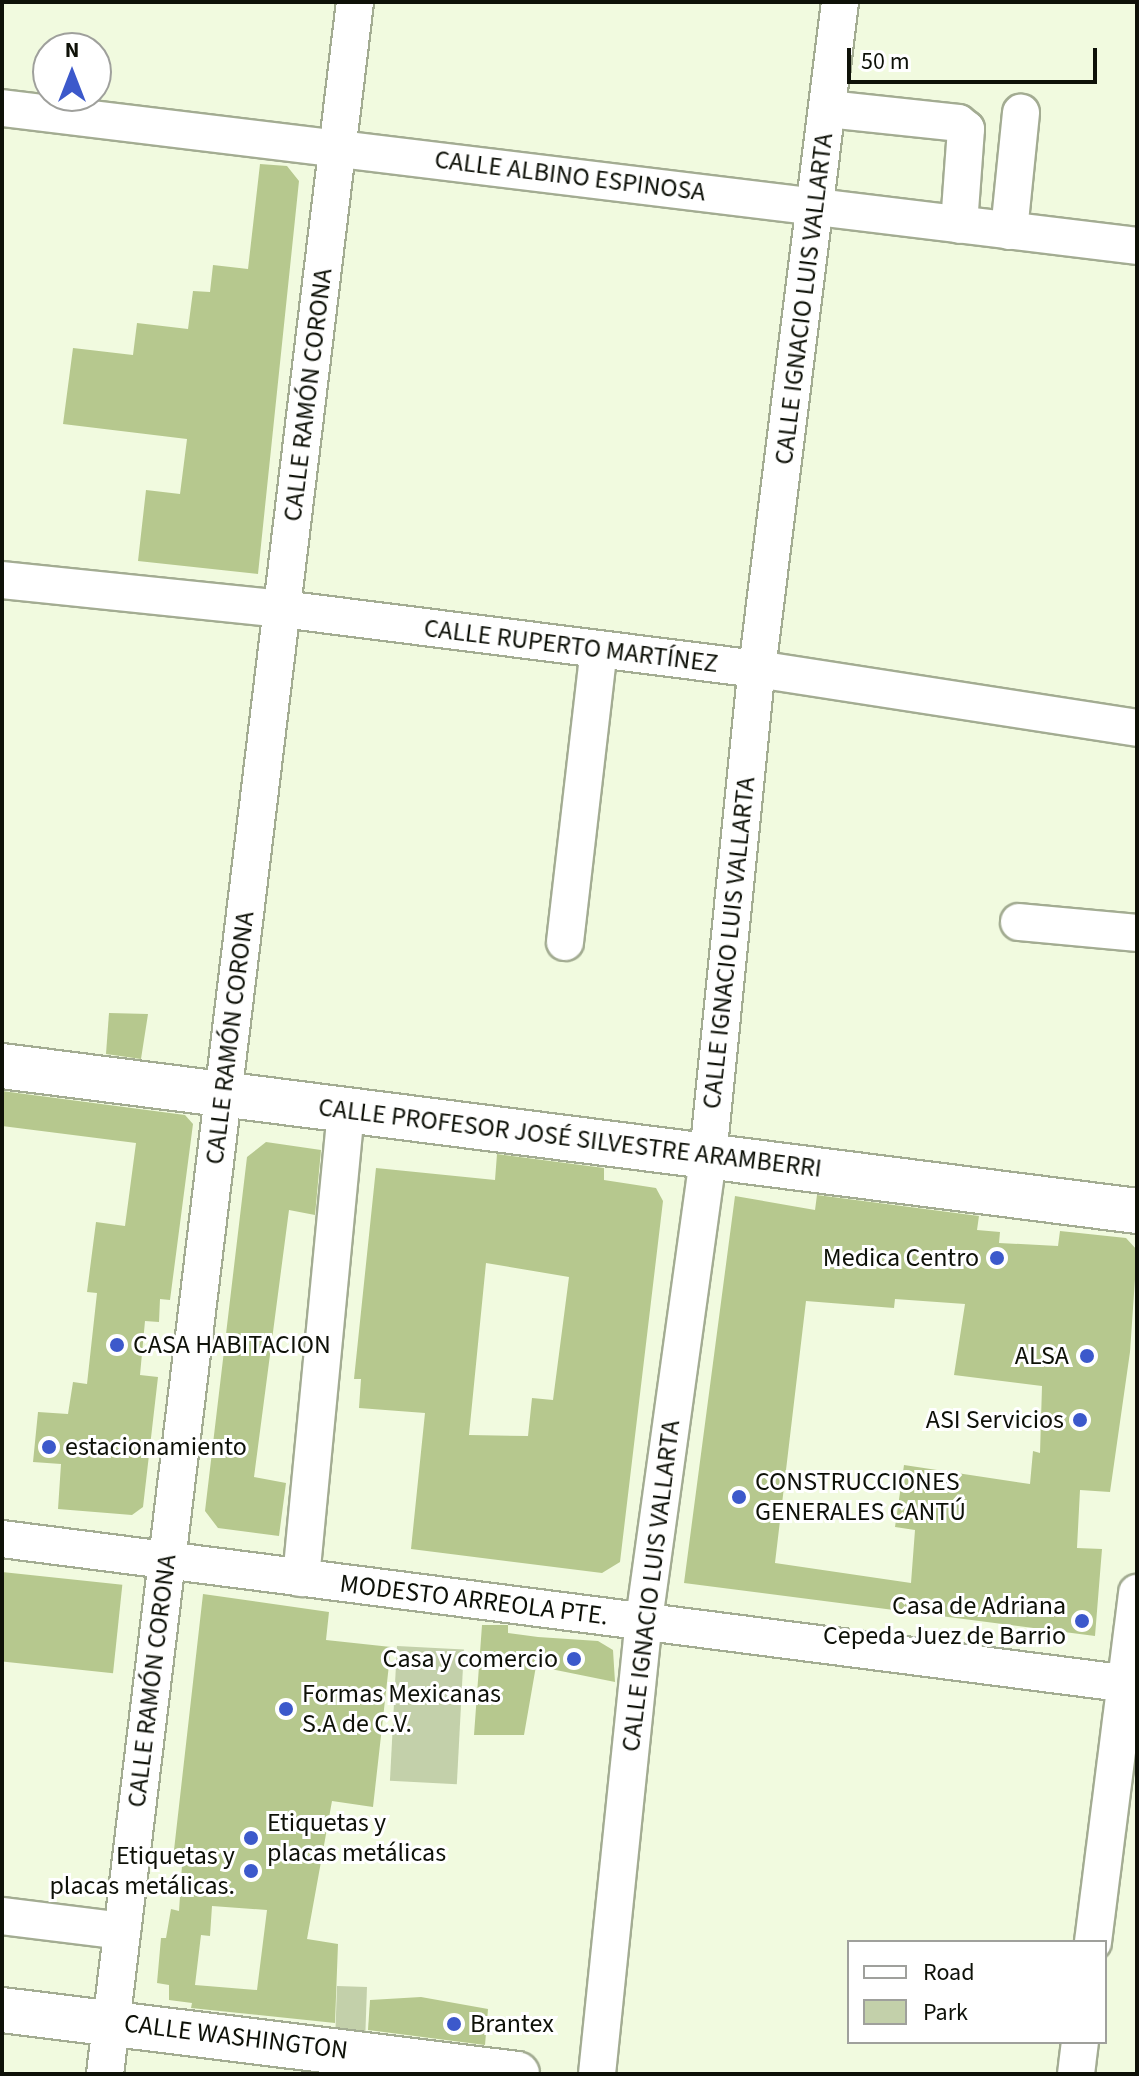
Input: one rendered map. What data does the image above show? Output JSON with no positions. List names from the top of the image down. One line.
{"streets":{"main road":["CALLE PROFESOR JOSÉ SILVESTRE ARAMBERRI","CALLE WASHINGTON"],"street":["CALLE ALBINO ESPINOSA","CALLE IGNACIO LUIS VALLARTA","CALLE RAMÓN CORONA","CALLE RUPERTO MARTÍNEZ","MODESTO ARREOLA PTE."]},"crossings":[["CALLE ALBINO ESPINOSA","CALLE IGNACIO LUIS VALLARTA"],["CALLE ALBINO ESPINOSA","CALLE RAMÓN CORONA"],["CALLE IGNACIO LUIS VALLARTA","CALLE RUPERTO MARTÍNEZ"],["CALLE IGNACIO LUIS VALLARTA","CALLE PROFESOR JOSÉ SILVESTRE ARAMBERRI"],["CALLE IGNACIO LUIS VALLARTA","MODESTO ARREOLA PTE."],["CALLE RAMÓN CORONA","CALLE RUPERTO MARTÍNEZ"],["CALLE RAMÓN CORONA","CALLE PROFESOR JOSÉ SILVESTRE ARAMBERRI"],["CALLE RAMÓN CORONA","MODESTO ARREOLA PTE."],["CALLE RAMÓN CORONA","CALLE WASHINGTON"]],"places":["Medica Centro","CASA HABITACION","ALSA","ASI Servicios","estacionamiento","CONSTRUCCIONES GENERALES CANTÚ","Casa de Adriana Cepeda Juez de Barrio","Casa y comercio","Formas Mexicanas S.A de C.V.","Etiquetas y placas metálicas","Etiquetas y placas metálicas.","Brantex"],"legend":["Road","Park"],"scale_bar":"50 m","north":"top"}
